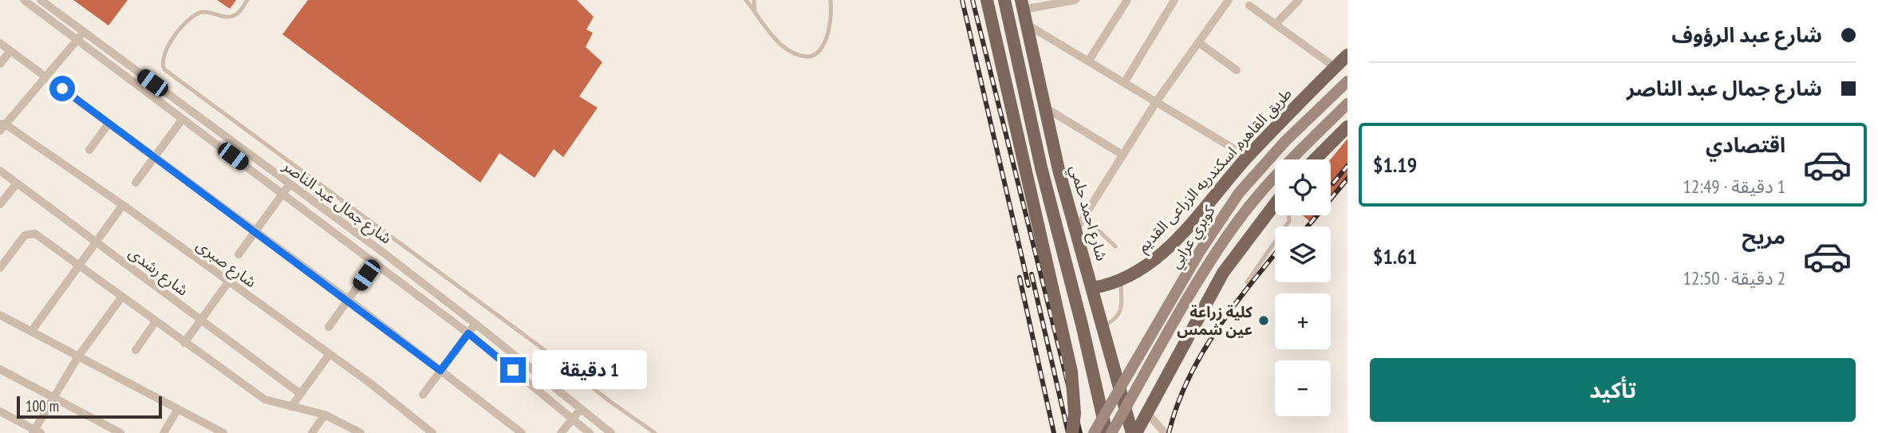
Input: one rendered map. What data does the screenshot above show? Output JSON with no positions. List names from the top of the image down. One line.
{"streets":{"main road":["طريق القاهره, اسكندريه الزراعى القديم","شارع احمد حلمي","كوبري عرابي"],"street":["شارع جمال عبد الناصر","شارع صبرى","شارع رشدى"]},"crossings":[["طريق القاهره, اسكندريه الزراعى القديم","شارع احمد حلمي"]],"places":["كلية زراعة عين شمس"],"scale_bar":"100 m","page":{"banner":["شارع عبد الرؤوف","شارع جمال عبد الناصر"],"list":[{"name":"اقتصادي","note":"1 دقيقة · 12:49","value":"$1.19"},{"name":"مريح","note":"2 دقيقة · 12:50","value":"$1.61"}],"map_buttons":["+","−"],"buttons":"تأكيد","bubble":"1 دقيقة","scale":"100 m"}}
